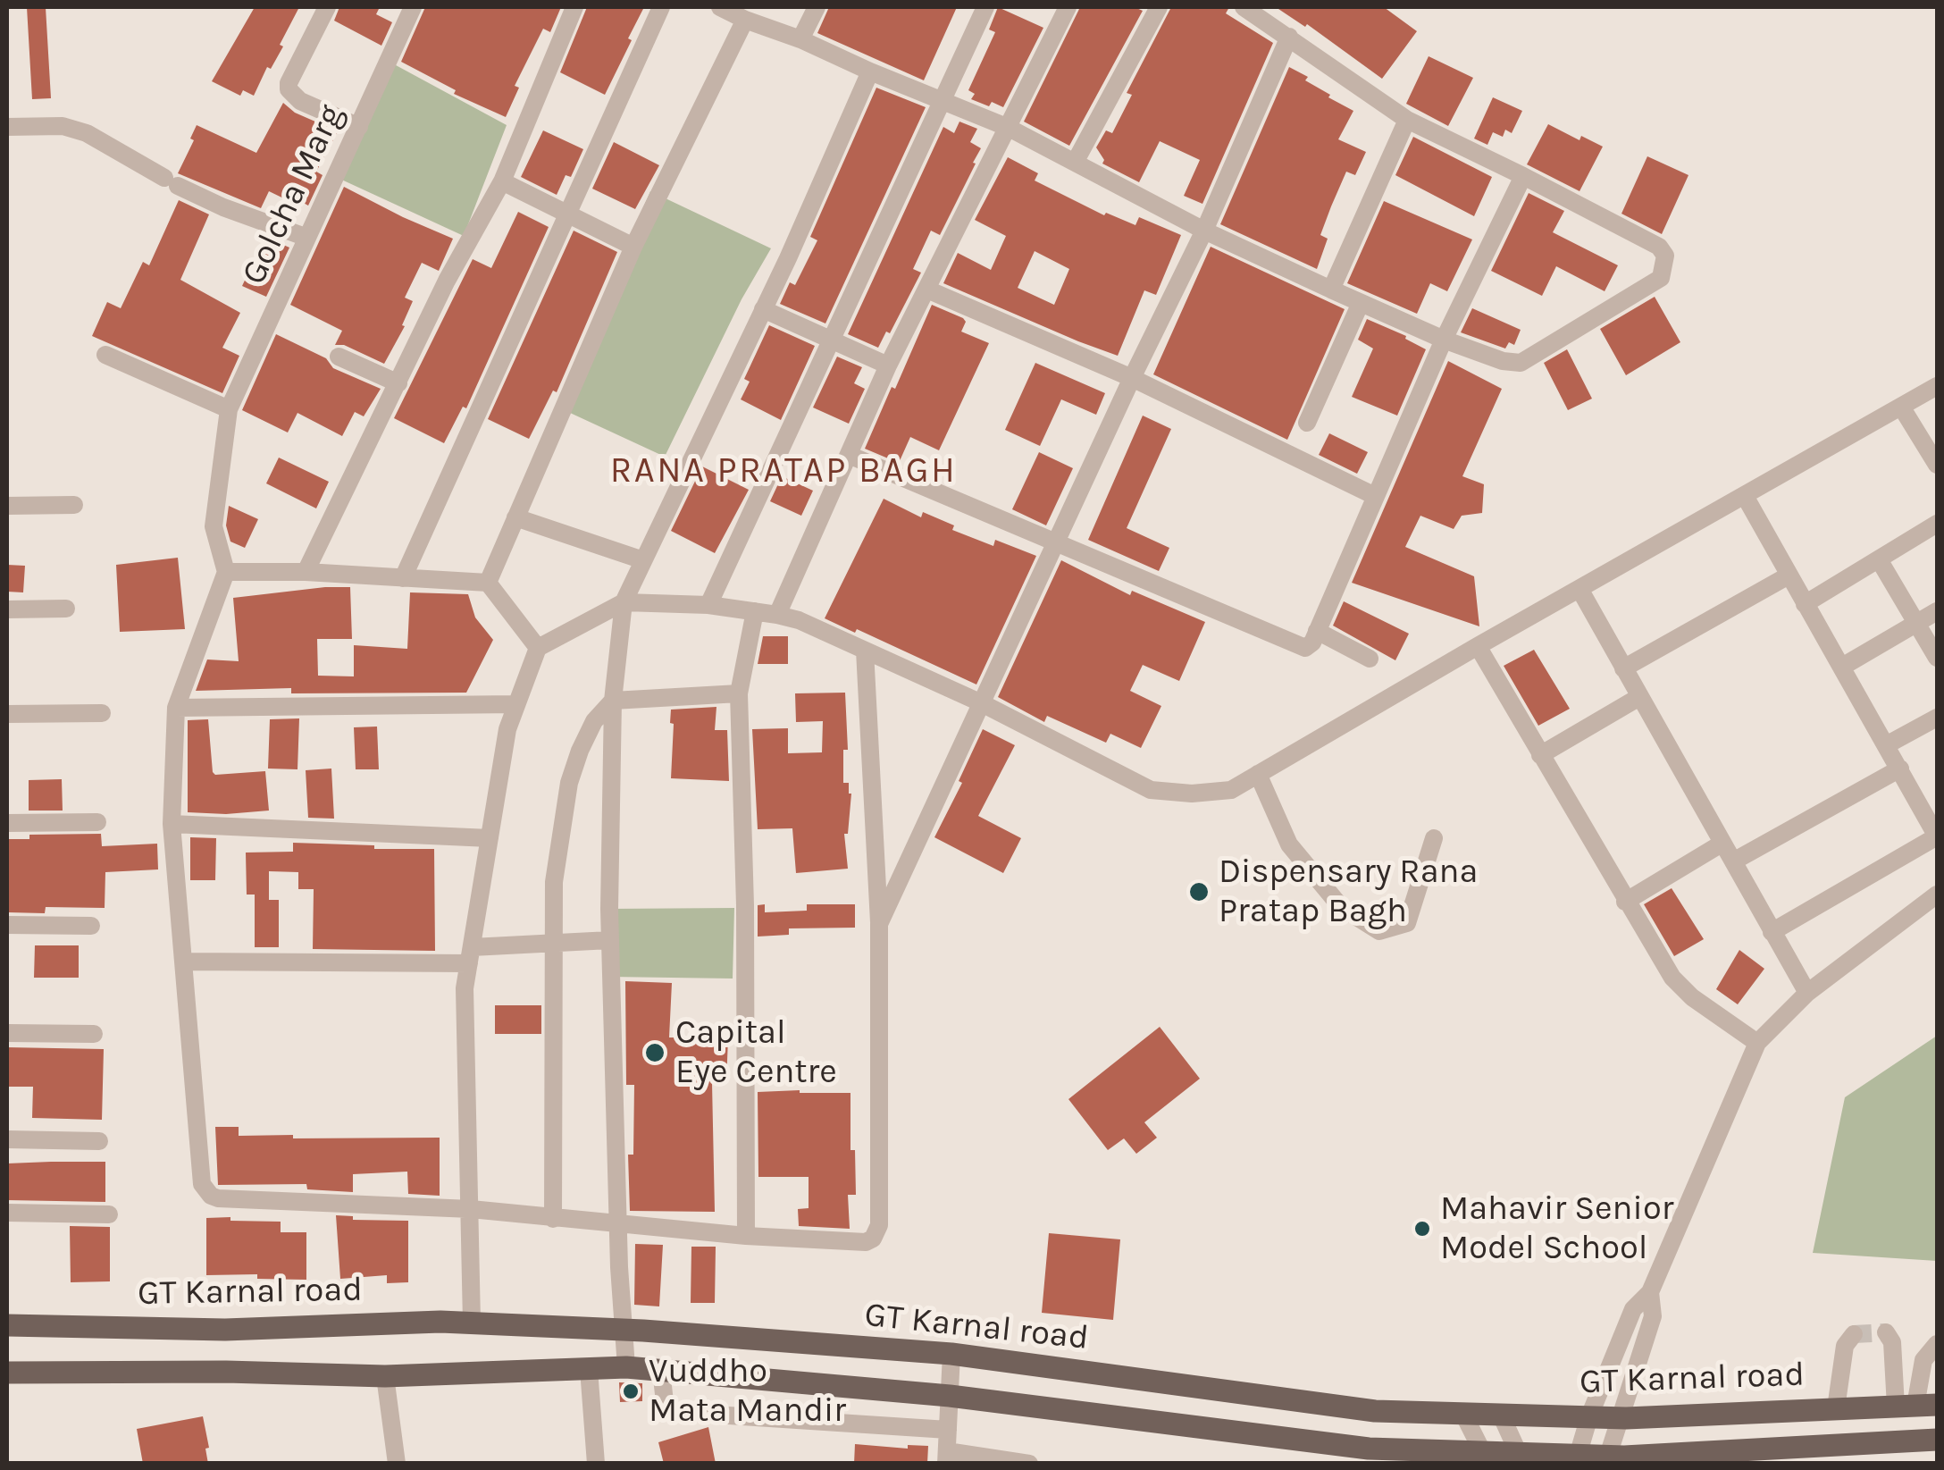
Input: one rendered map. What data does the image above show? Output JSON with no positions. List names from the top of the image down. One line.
{"streets":{"main road":["GT Karnal road"],"street":["Golcha Marg"]},"districts":["RANA PRATAP BAGH"],"places":["Dispensary Rana Pratap Bagh","Capital Eye Centre","Mahavir Senior Model School","Vuddho Mata Mandir"]}
